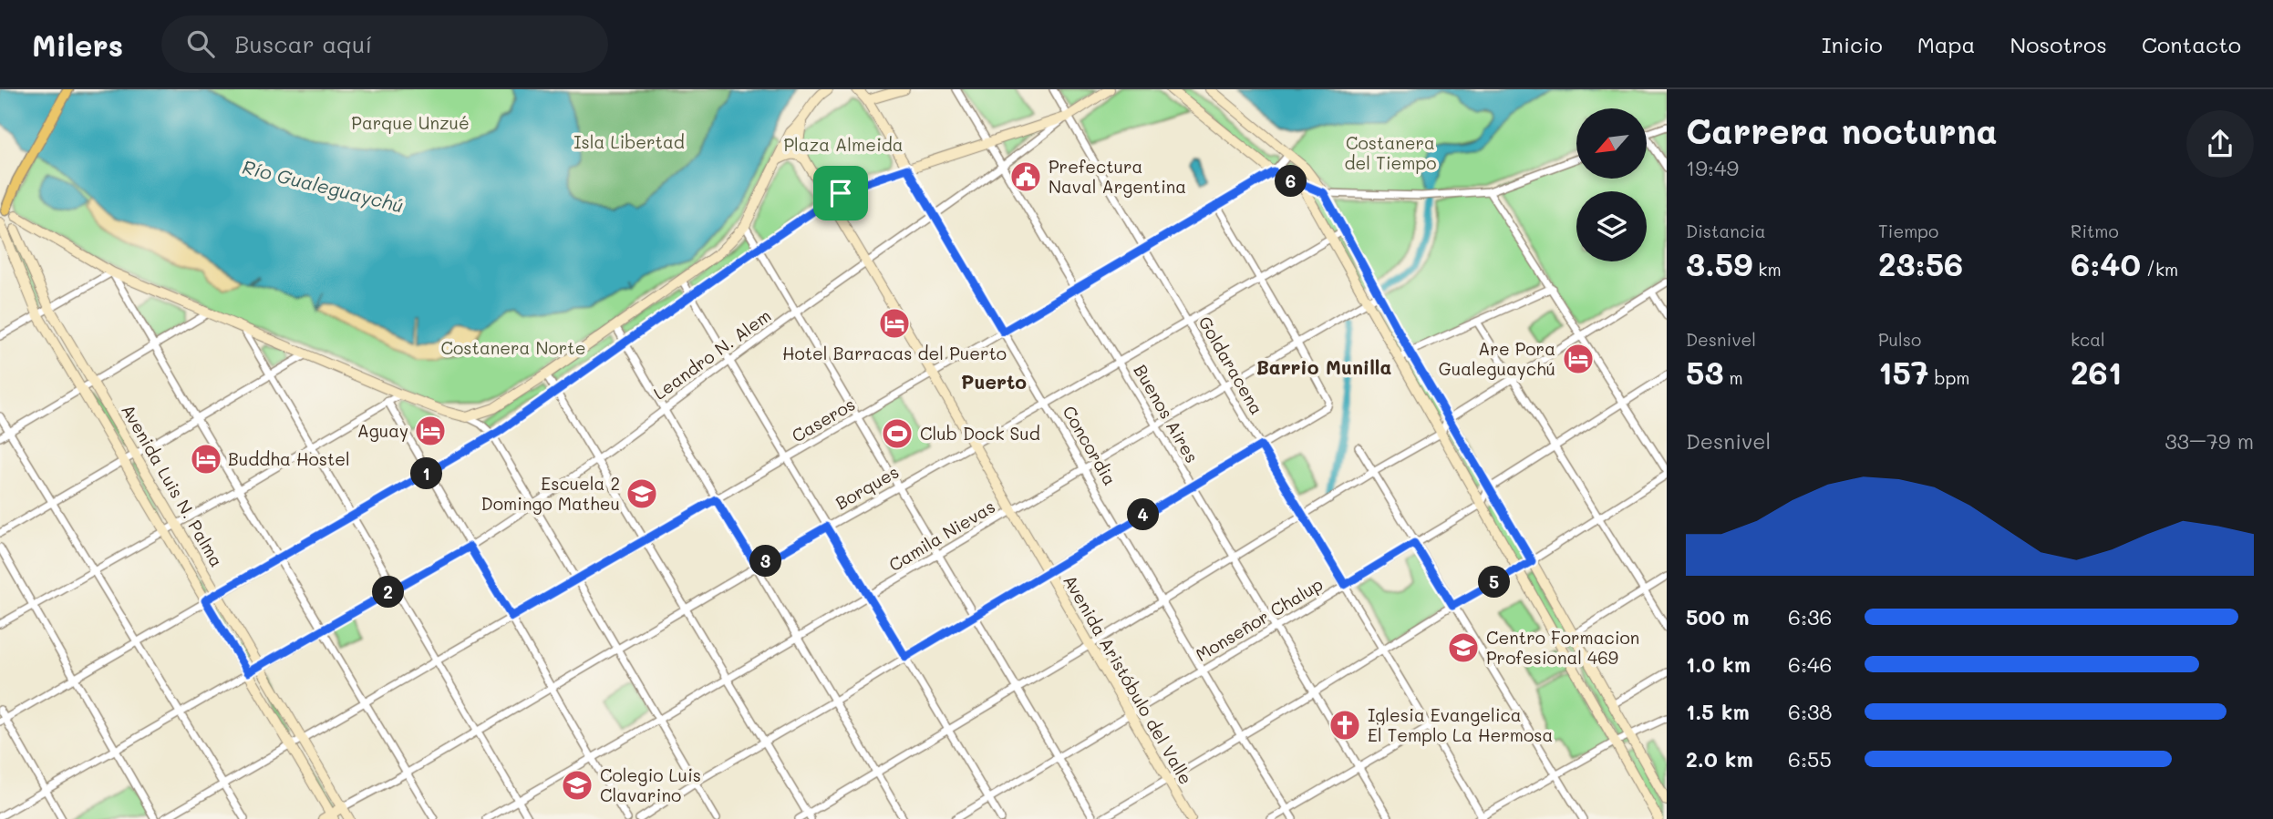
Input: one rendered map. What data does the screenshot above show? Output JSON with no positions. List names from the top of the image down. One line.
{"streets":{"main road":["Leandro N. Alem","Concordia","Avenida Luis N. Palma","Avenida Aristóbulo del Valle"],"street":["Goldaracena","Buenos Aires","Caseros","Borques","Camila Nievas","Monseñor Chalup"]},"crossings":[["Leandro N. Alem","Goldaracena"],["Leandro N. Alem","Buenos Aires"],["Leandro N. Alem","Concordia"],["Leandro N. Alem","Avenida Luis N. Palma"],["Leandro N. Alem","Avenida Aristóbulo del Valle"],["Goldaracena","Caseros"],["Goldaracena","Borques"],["Goldaracena","Camila Nievas"],["Goldaracena","Monseñor Chalup"],["Buenos Aires","Caseros"],["Buenos Aires","Borques"],["Buenos Aires","Camila Nievas"],["Buenos Aires","Monseñor Chalup"],["Caseros","Concordia"],["Caseros","Avenida Luis N. Palma"],["Caseros","Avenida Aristóbulo del Valle"],["Concordia","Borques"],["Concordia","Camila Nievas"],["Concordia","Monseñor Chalup"],["Avenida Luis N. Palma","Borques"],["Borques","Avenida Aristóbulo del Valle"],["Camila Nievas","Avenida Aristóbulo del Valle"],["Monseñor Chalup","Avenida Aristóbulo del Valle"]],"districts":["Barrio Munilla","Puerto"],"water":["Río Gualeguaychú"],"parks":["Parque Unzué","Isla Libertad","Costanera del Tiempo","Plaza Almeida","Costanera Norte"],"places":{"public building":["Prefectura Naval Argentina"],"hotel":["Hotel Barracas del Puerto","Are Pora Gualeguaychú","Aguay","Buddha Hostel"],"sports":["Club Dock Sud"],"school or university":["Escuela 2 Domingo Matheu","Centro Formacion Profesional 469","Colegio Luis Clavarino"],"church":["Iglesia Evangelica El Templo La Hermosa"]},"north":"bottom left","page":{"header":"Milers","search":"Buscar aquí","nav":["Inicio","Mapa","Nosotros","Contacto"],"heading":["Carrera nocturna","19:49"],"pins":["6","1","4","3","5","2"],"stats":[["Distancia","3.59 km"],["Tiempo","23:56"],["Ritmo","6:40 /km"],["Desnivel","53 m"],["Pulso","157 bpm"],["kcal","261"]],"chart":["Desnivel","33–79 m"],"list":[{"name":"500 m","note":"6:36"},{"name":"1.0 km","note":"6:46"},{"name":"1.5 km","note":"6:38"},{"name":"2.0 km","note":"6:55"}]}}
